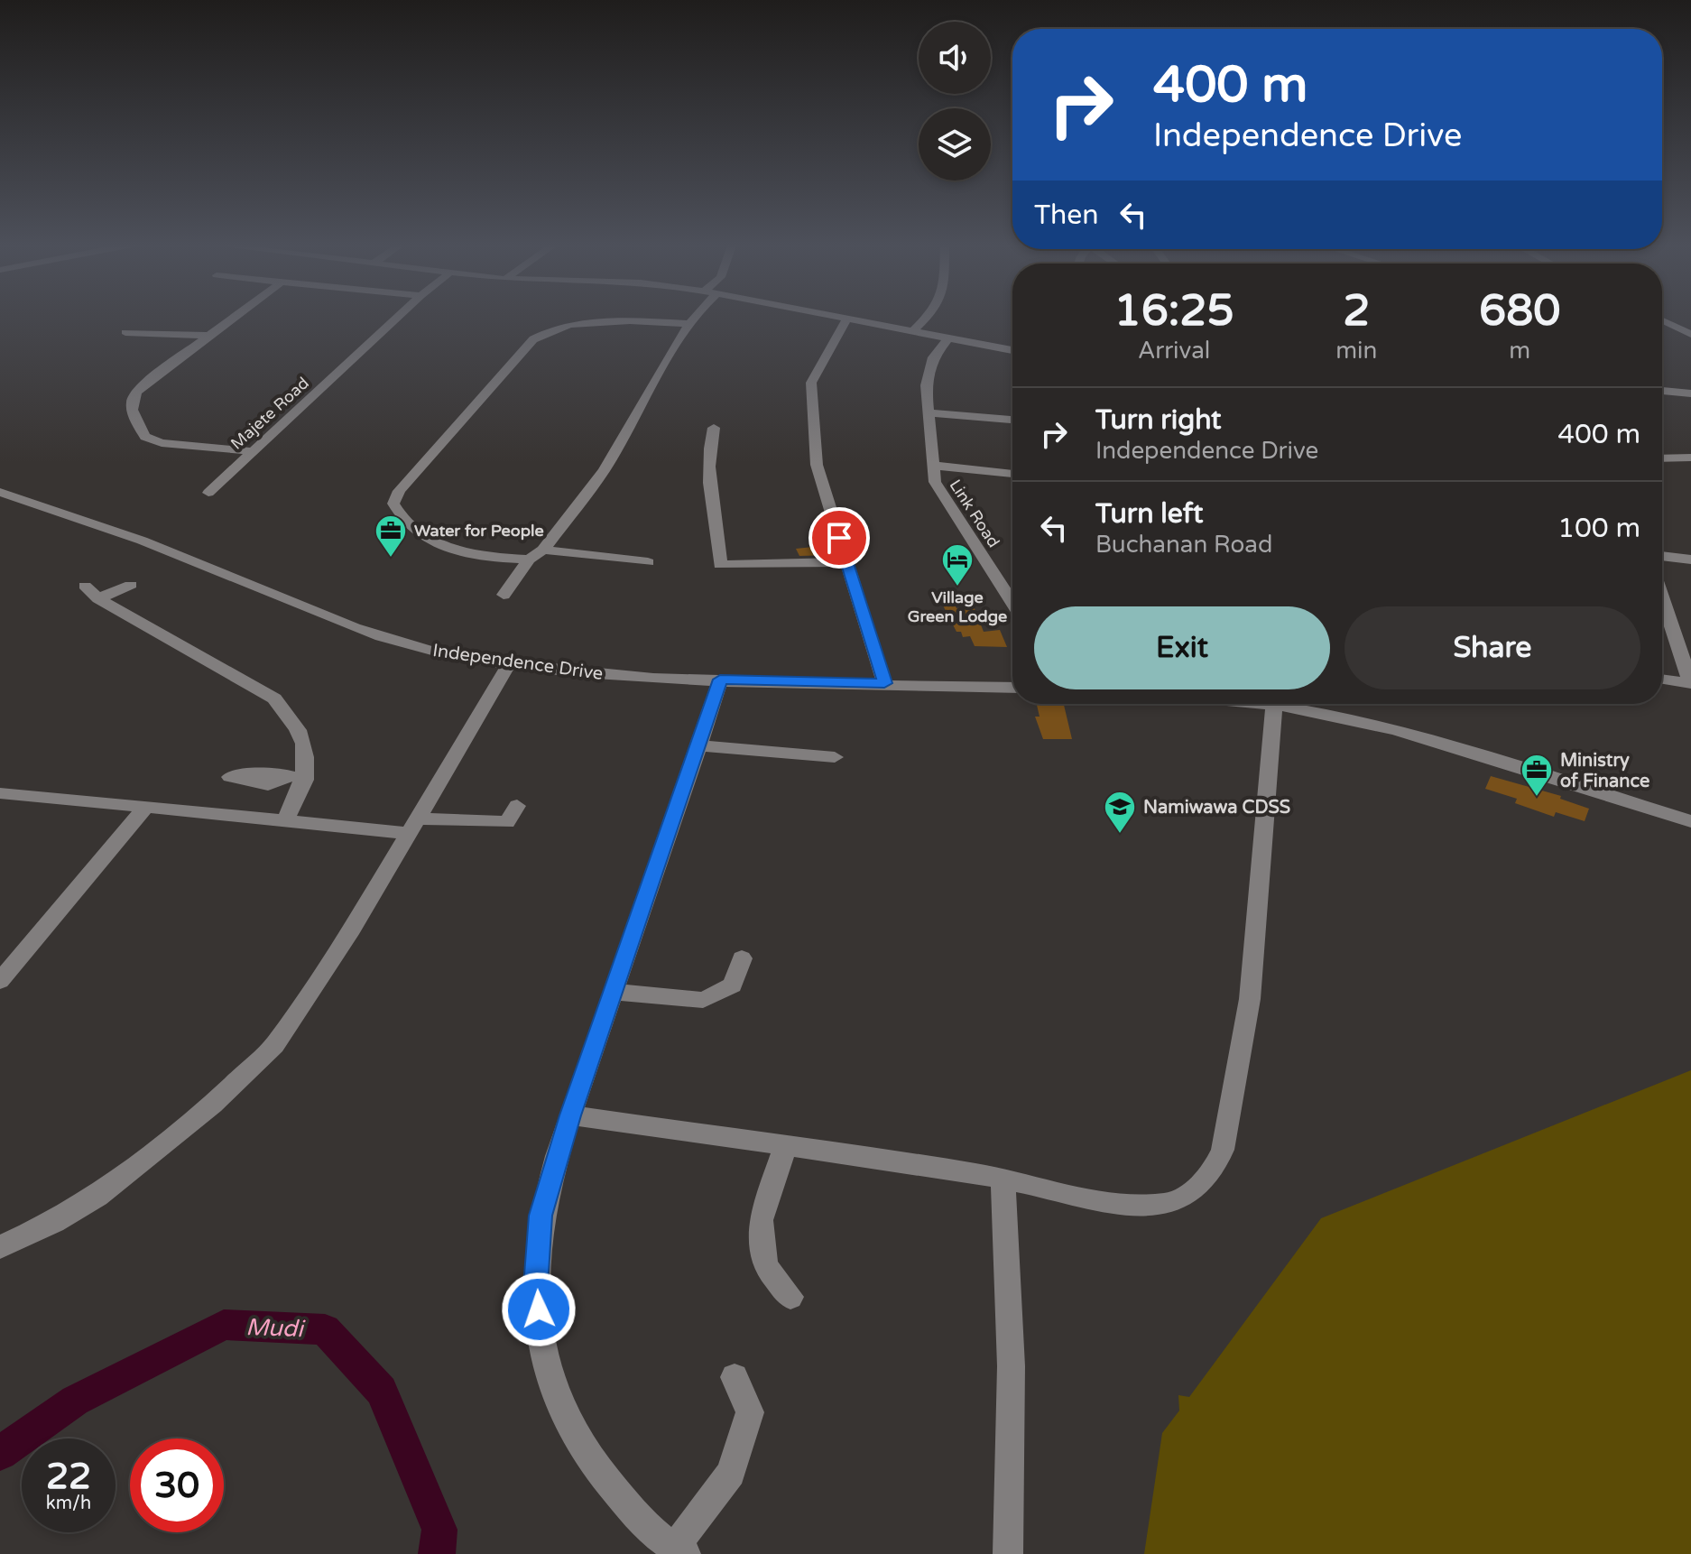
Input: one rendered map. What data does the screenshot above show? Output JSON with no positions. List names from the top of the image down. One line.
{"streets":{"street":["Majete Road","Link Road","Independence Drive"]},"water":["Mudi"],"places":{"office":["Water for People","Ministry of Finance"],"hotel":["Village Green Lodge"],"school or university":["Namiwawa CDSS"]},"page":{"turn":["400 m","Independence Drive"],"then":"Then","eta":["16:25","Arrival","2","min","680","m"],"list":[{"name":"Turn right","note":"Independence Drive","value":"400 m"},{"name":"Turn left","note":"Buchanan Road","value":"100 m"}],"buttons":["Exit","Share"],"speed":"22 km/h","limit":"30"}}
